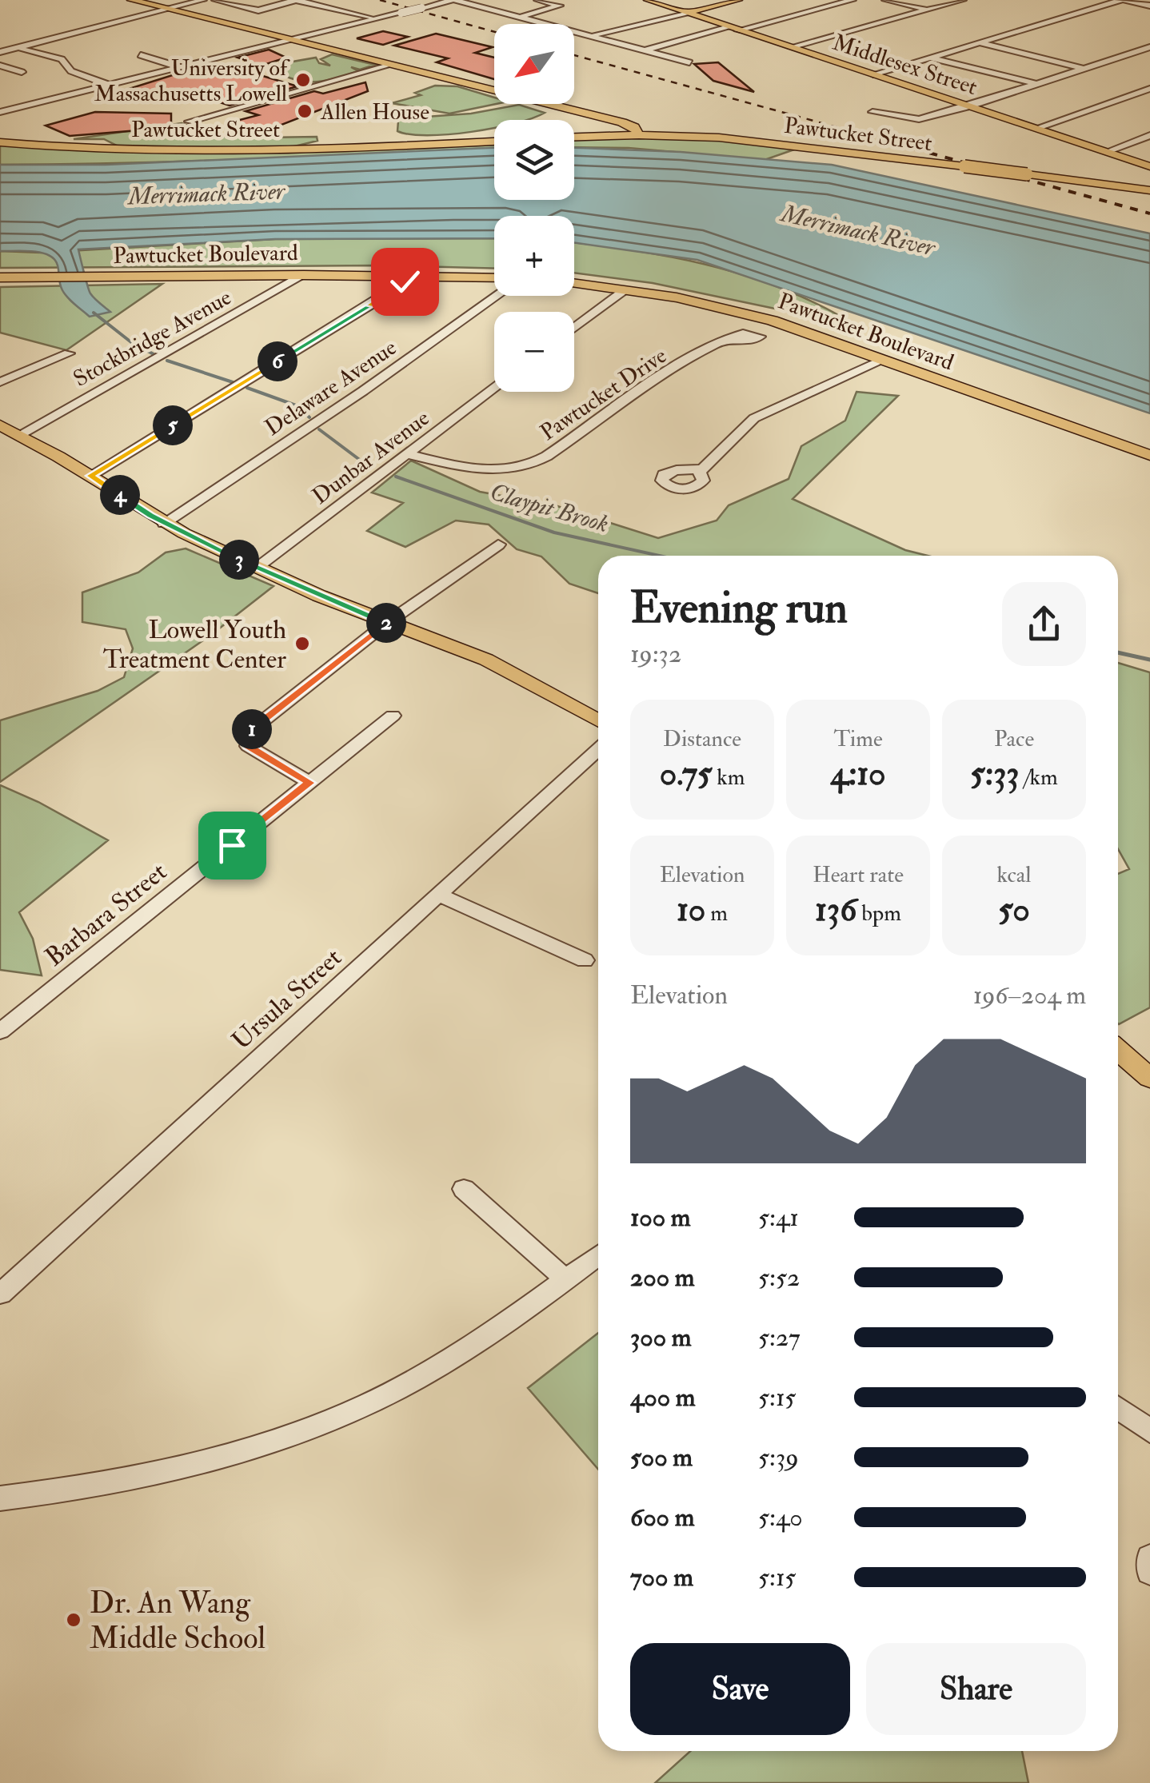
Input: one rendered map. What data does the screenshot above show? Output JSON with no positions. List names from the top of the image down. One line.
{"streets":{"main road":["Middlesex Street","Pawtucket Street","Pawtucket Boulevard"],"street":["Stockbridge Avenue","Delaware Avenue","Pawtucket Drive","Dunbar Avenue","Barbara Street","Ursula Street"]},"crossings":[["Pawtucket Boulevard","Stockbridge Avenue"],["Pawtucket Drive","Dunbar Avenue"]],"water":["Merrimack River","Claypit Brook"],"places":["University of Massachusetts Lowell","Allen House","Lowell Youth Treatment Center","Dr. An Wang Middle School"],"north":"bottom left","page":{"map_buttons":["+","−"],"pins":["6","5","4","3","2","1"],"heading":["Evening run","19:32"],"stats":[["Distance","0.75 km"],["Time","4:10"],["Pace","5:33 /km"],["Elevation","10 m"],["Heart rate","136 bpm"],["kcal","50"]],"chart":["Elevation","196–204 m"],"list":[{"name":"100 m","note":"5:41"},{"name":"200 m","note":"5:52"},{"name":"300 m","note":"5:27"},{"name":"400 m","note":"5:15"},{"name":"500 m","note":"5:39"},{"name":"600 m","note":"5:40"},{"name":"700 m","note":"5:15"}],"buttons":["Save","Share"]}}
